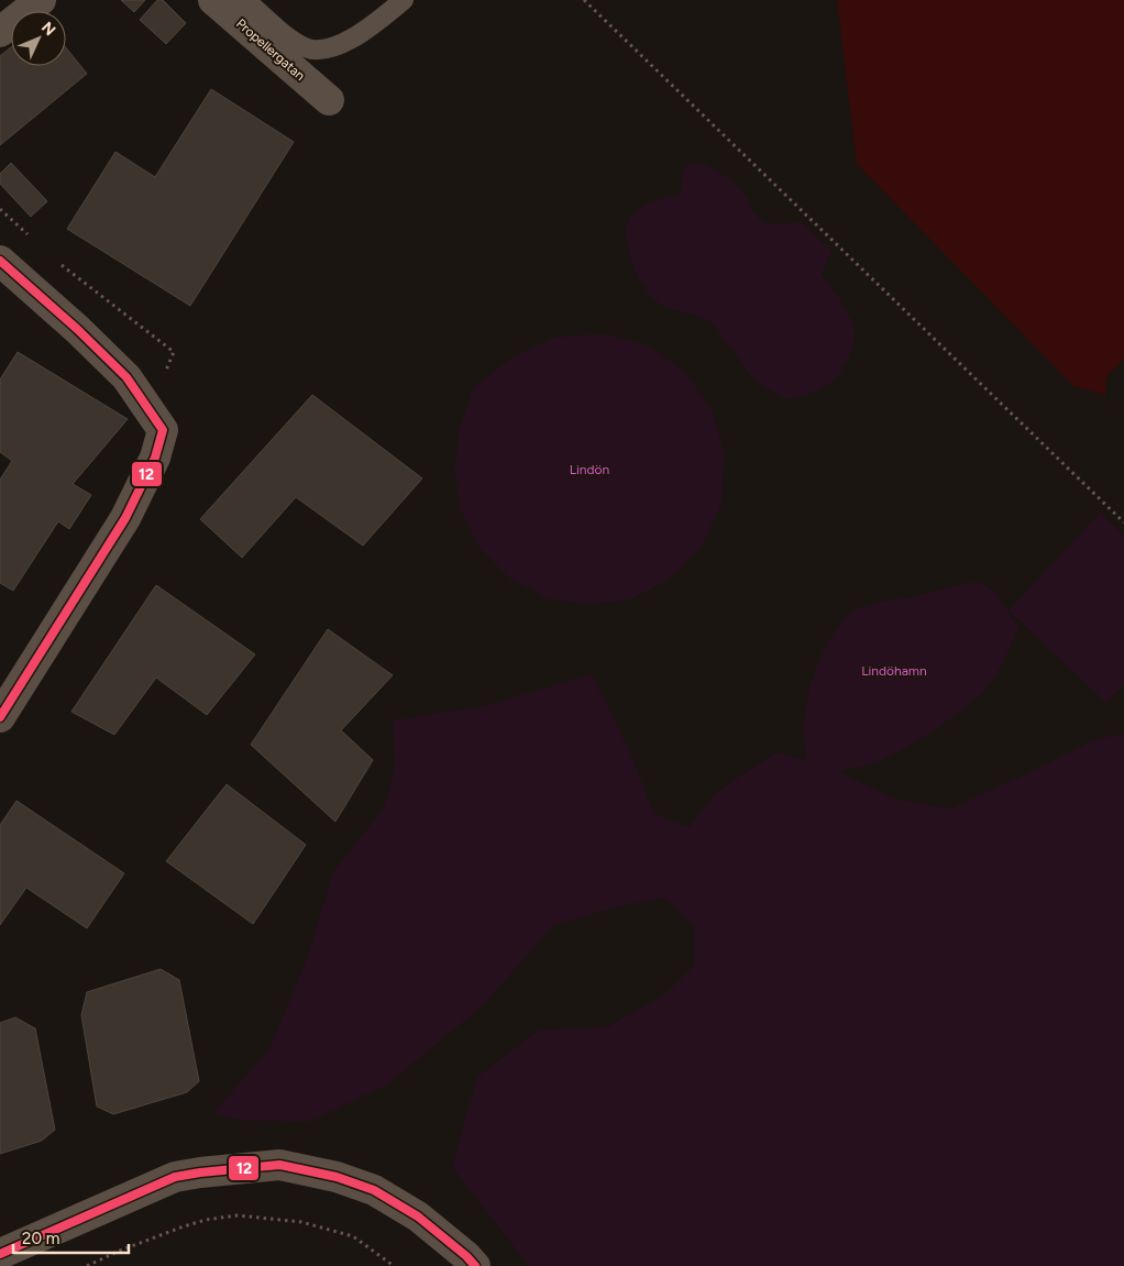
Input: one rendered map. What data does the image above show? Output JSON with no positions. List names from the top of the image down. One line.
{"streets":{"street":["Propellergatan"]},"parks":["Lindön","Lindöhamn"],"lines":["transit line 12"],"scale_bar":"20 m","north":"top right"}
